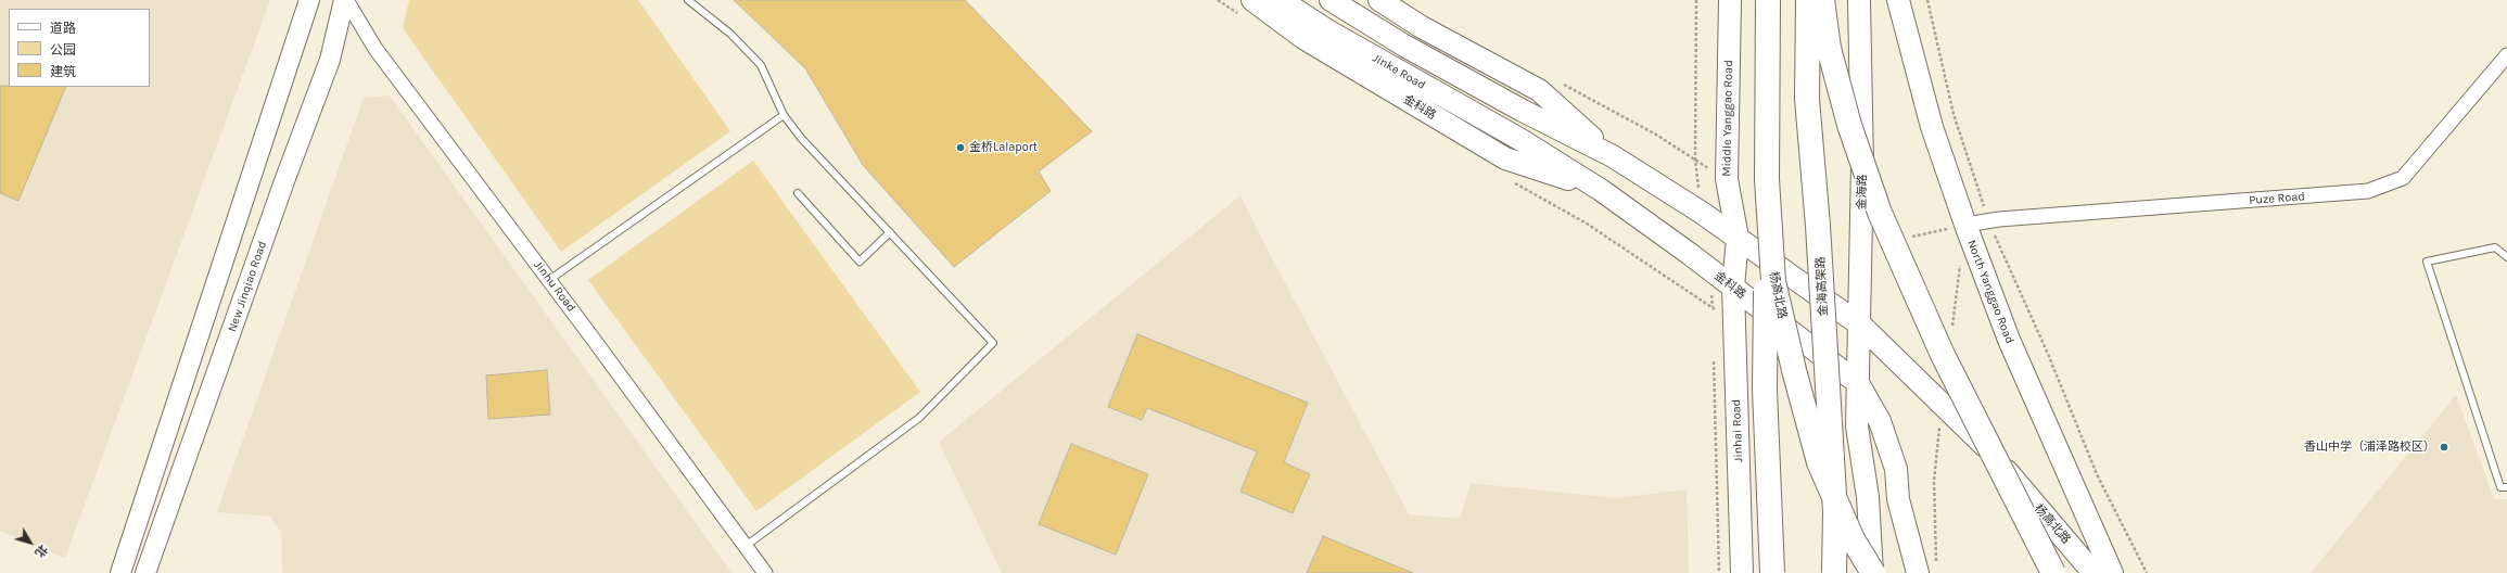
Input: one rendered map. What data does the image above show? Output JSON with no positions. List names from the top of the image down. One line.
{"streets":{"highway":["金海高架路","杨高北路"],"main road":["Jinke Road","金科路","Middle Yanggao Road","金海路","North Yanggao Road","Jinhai Road"],"street":["Puze Road","New Jinqiao Road","Jinhu Road"]},"crossings":[["Jinke Road","金科路"],["金科路","Middle Yanggao Road"],["金科路","金海路"],["金科路","Jinhai Road"],["Middle Yanggao Road","Jinhai Road"],["金海路","杨高北路"],["Puze Road","North Yanggao Road"],["New Jinqiao Road","Jinhu Road"]],"places":["金桥Lalaport","香山中学（浦泽路校区）"],"legend":["道路","公园","建筑"],"north":"bottom right"}
